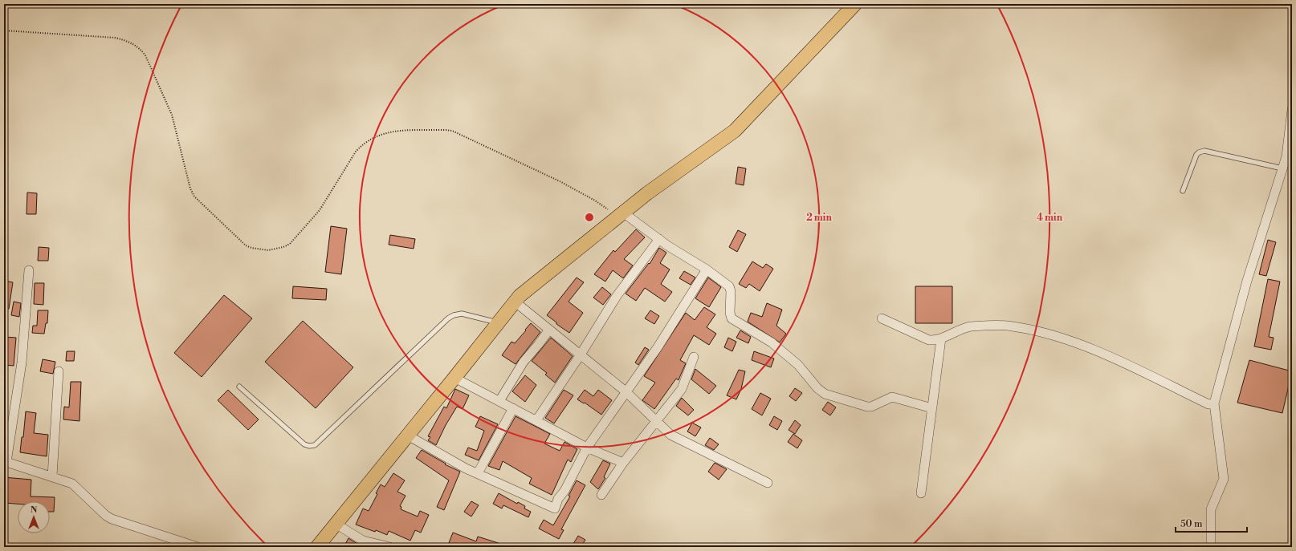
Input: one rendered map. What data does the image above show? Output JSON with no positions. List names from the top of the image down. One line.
{"scale_bar":"50 m","north":"top","rings":["2 min","4 min"]}
